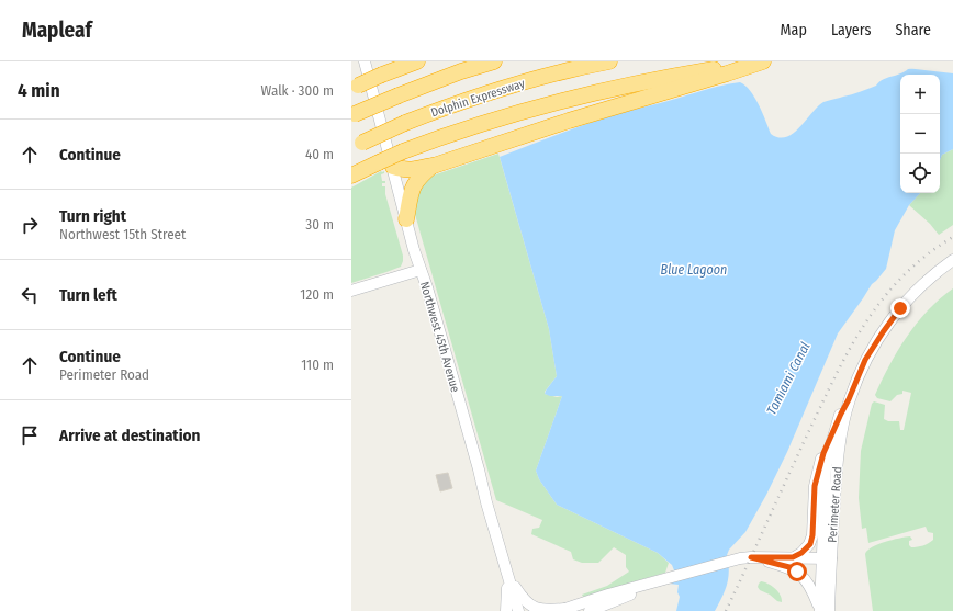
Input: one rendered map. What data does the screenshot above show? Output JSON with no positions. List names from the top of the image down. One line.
{"streets":{"highway":["Dolphin Expressway"],"street":["Northwest 45th Avenue","Perimeter Road"]},"water":["Blue Lagoon","Tamiami Canal"],"page":{"header":"Mapleaf","nav":["Map","Layers","Share"],"heading":["4 min","Walk · 300 m"],"map_buttons":["+","−"],"list":[["Continue","40 m"],["Turn right","Northwest 15th Street","30 m"],["Turn left","120 m"],["Continue","Perimeter Road","110 m"],"Arrive at destination"]}}
